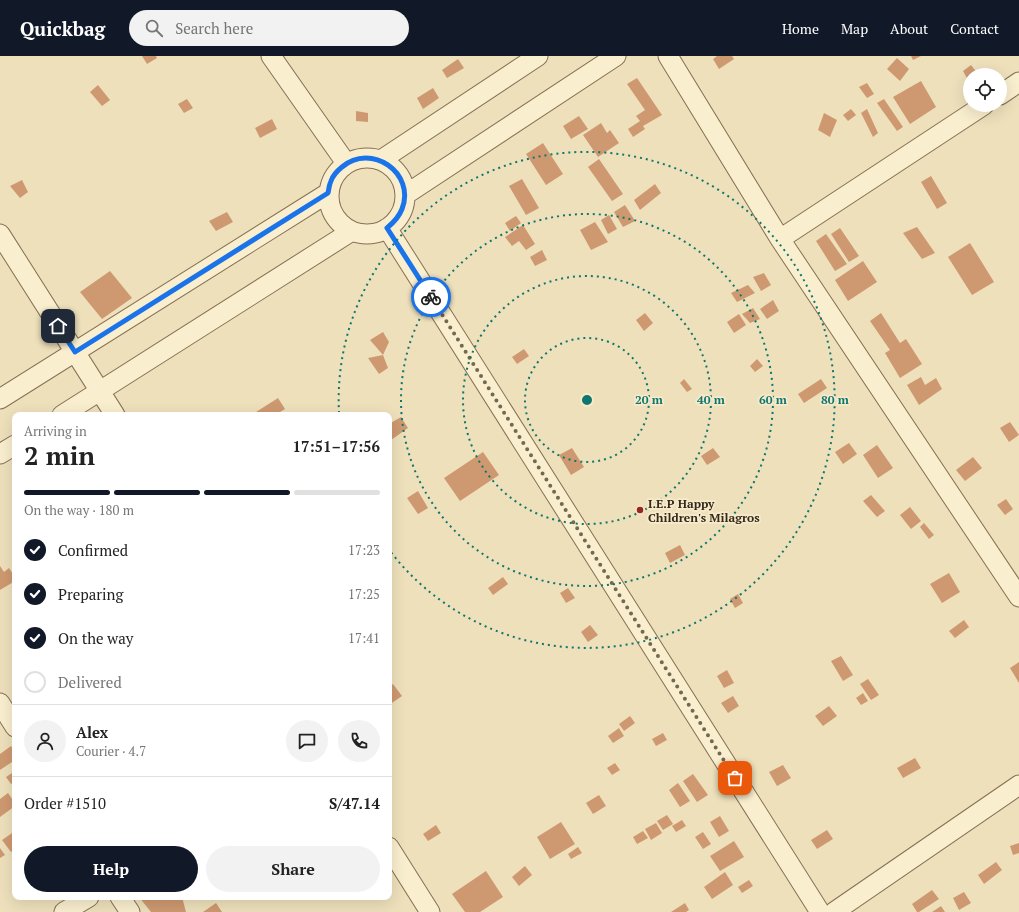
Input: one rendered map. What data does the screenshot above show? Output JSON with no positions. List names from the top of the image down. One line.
{"places":["I.E.P Happy Children's Milagros"],"page":{"header":"Quickbag","search":"Search here","nav":["Home","Map","About","Contact"],"heading":["2 min","Arriving in","17:51–17:56"],"panel":["Alex","Courier · 4.7","Order #1510","S/47.14"],"bar":"On the way · 180 m","list":[["Confirmed","17:23"],["Preparing","17:25"],["On the way","17:41"],"Delivered"],"buttons":["Help","Share"]},"rings":["20 m","40 m","60 m","80 m"]}
